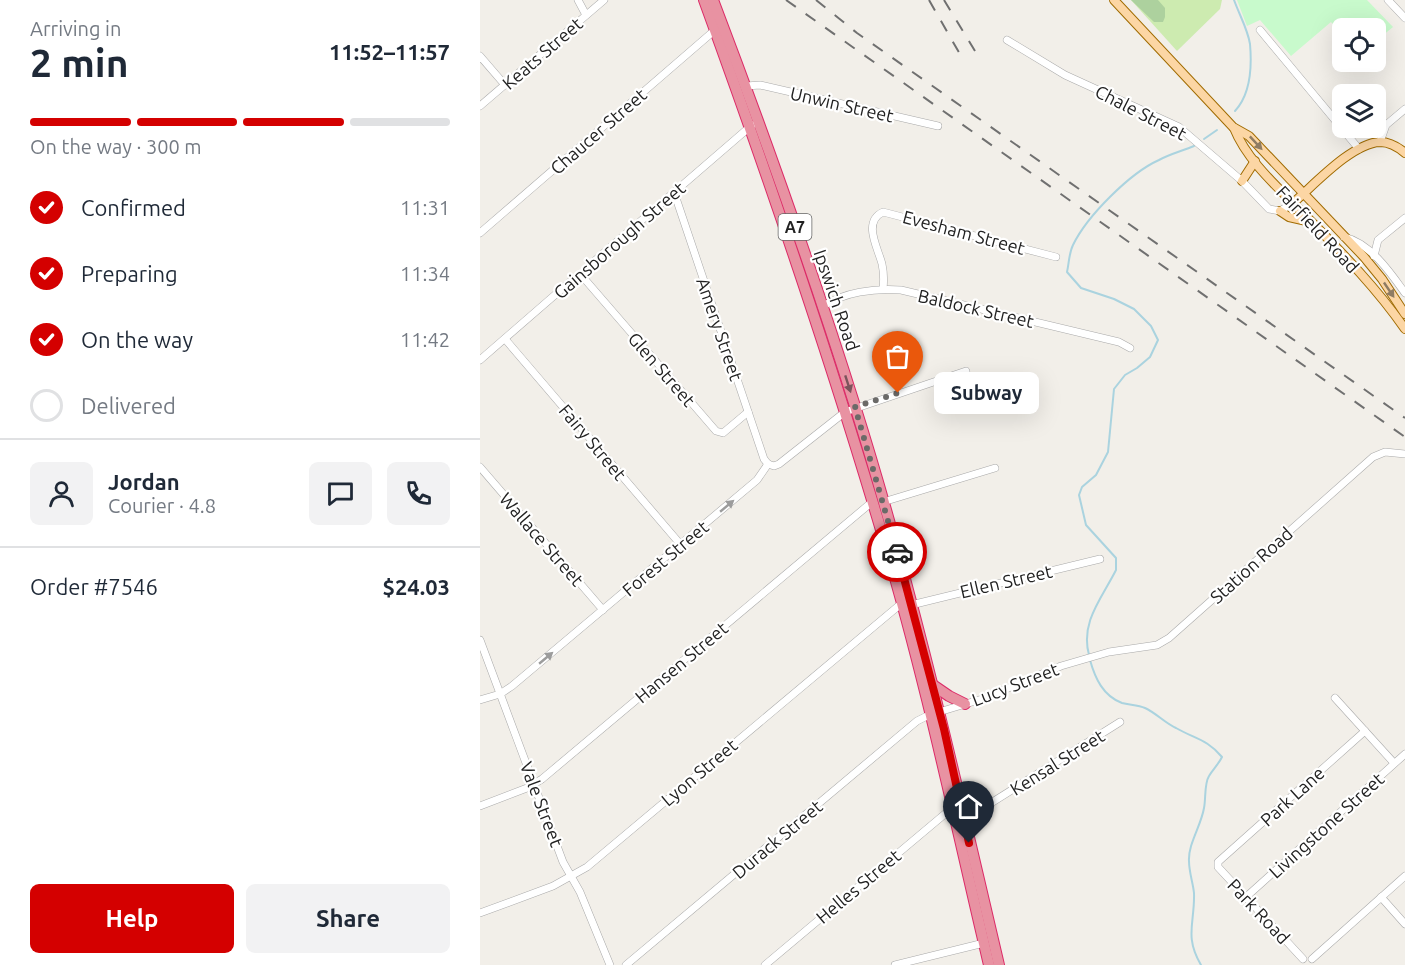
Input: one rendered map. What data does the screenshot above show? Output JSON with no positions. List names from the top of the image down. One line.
{"streets":{"highway":["A7","Ipswich Road"],"main road":["Fairfield Road"],"street":["Keats Street","Unwin Street","Chale Street","Chaucer Street","Evesham Street","Gainsborough Street","Baldock Street","Amery Street","Glen Street","Fairy Street","Wallace Street","Forest Street","Station Road","Ellen Street","Hansen Street","Lucy Street","Kensal Street","Lyon Street","Park Lane","Vale Street","Livingstone Street","Durack Street","Helles Street","Park Road"]},"crossings":[["Unwin Street","Ipswich Road"],["Chaucer Street","Ipswich Road"],["Evesham Street","Baldock Street"],["Gainsborough Street","Ipswich Road"],["Gainsborough Street","Amery Street"],["Gainsborough Street","Glen Street"],["Gainsborough Street","Fairy Street"],["Ipswich Road","Baldock Street"],["Ipswich Road","Forest Street"],["Ipswich Road","Ellen Street"],["Ipswich Road","Hansen Street"],["Ipswich Road","Lucy Street"],["Ipswich Road","Kensal Street"],["Ipswich Road","Lyon Street"],["Ipswich Road","Durack Street"],["Ipswich Road","Helles Street"],["Amery Street","Glen Street"],["Amery Street","Forest Street"],["Fairy Street","Forest Street"],["Wallace Street","Forest Street"],["Forest Street","Vale Street"],["Station Road","Lucy Street"],["Ellen Street","Lyon Street"],["Hansen Street","Vale Street"],["Lucy Street","Durack Street"],["Lyon Street","Vale Street"],["Park Lane","Park Road"],["Livingstone Street","Park Road"]],"one_way":["Forest Street"],"places":["Subway"],"page":{"heading":["2 min","Arriving in","11:52–11:57"],"panel":["Jordan","Courier · 4.8","Order #7546","$24.03"],"bar":"On the way · 300 m","list":[["Confirmed","11:31"],["Preparing","11:34"],["On the way","11:42"],"Delivered"],"bubble":"Subway","buttons":["Help","Share"]}}
